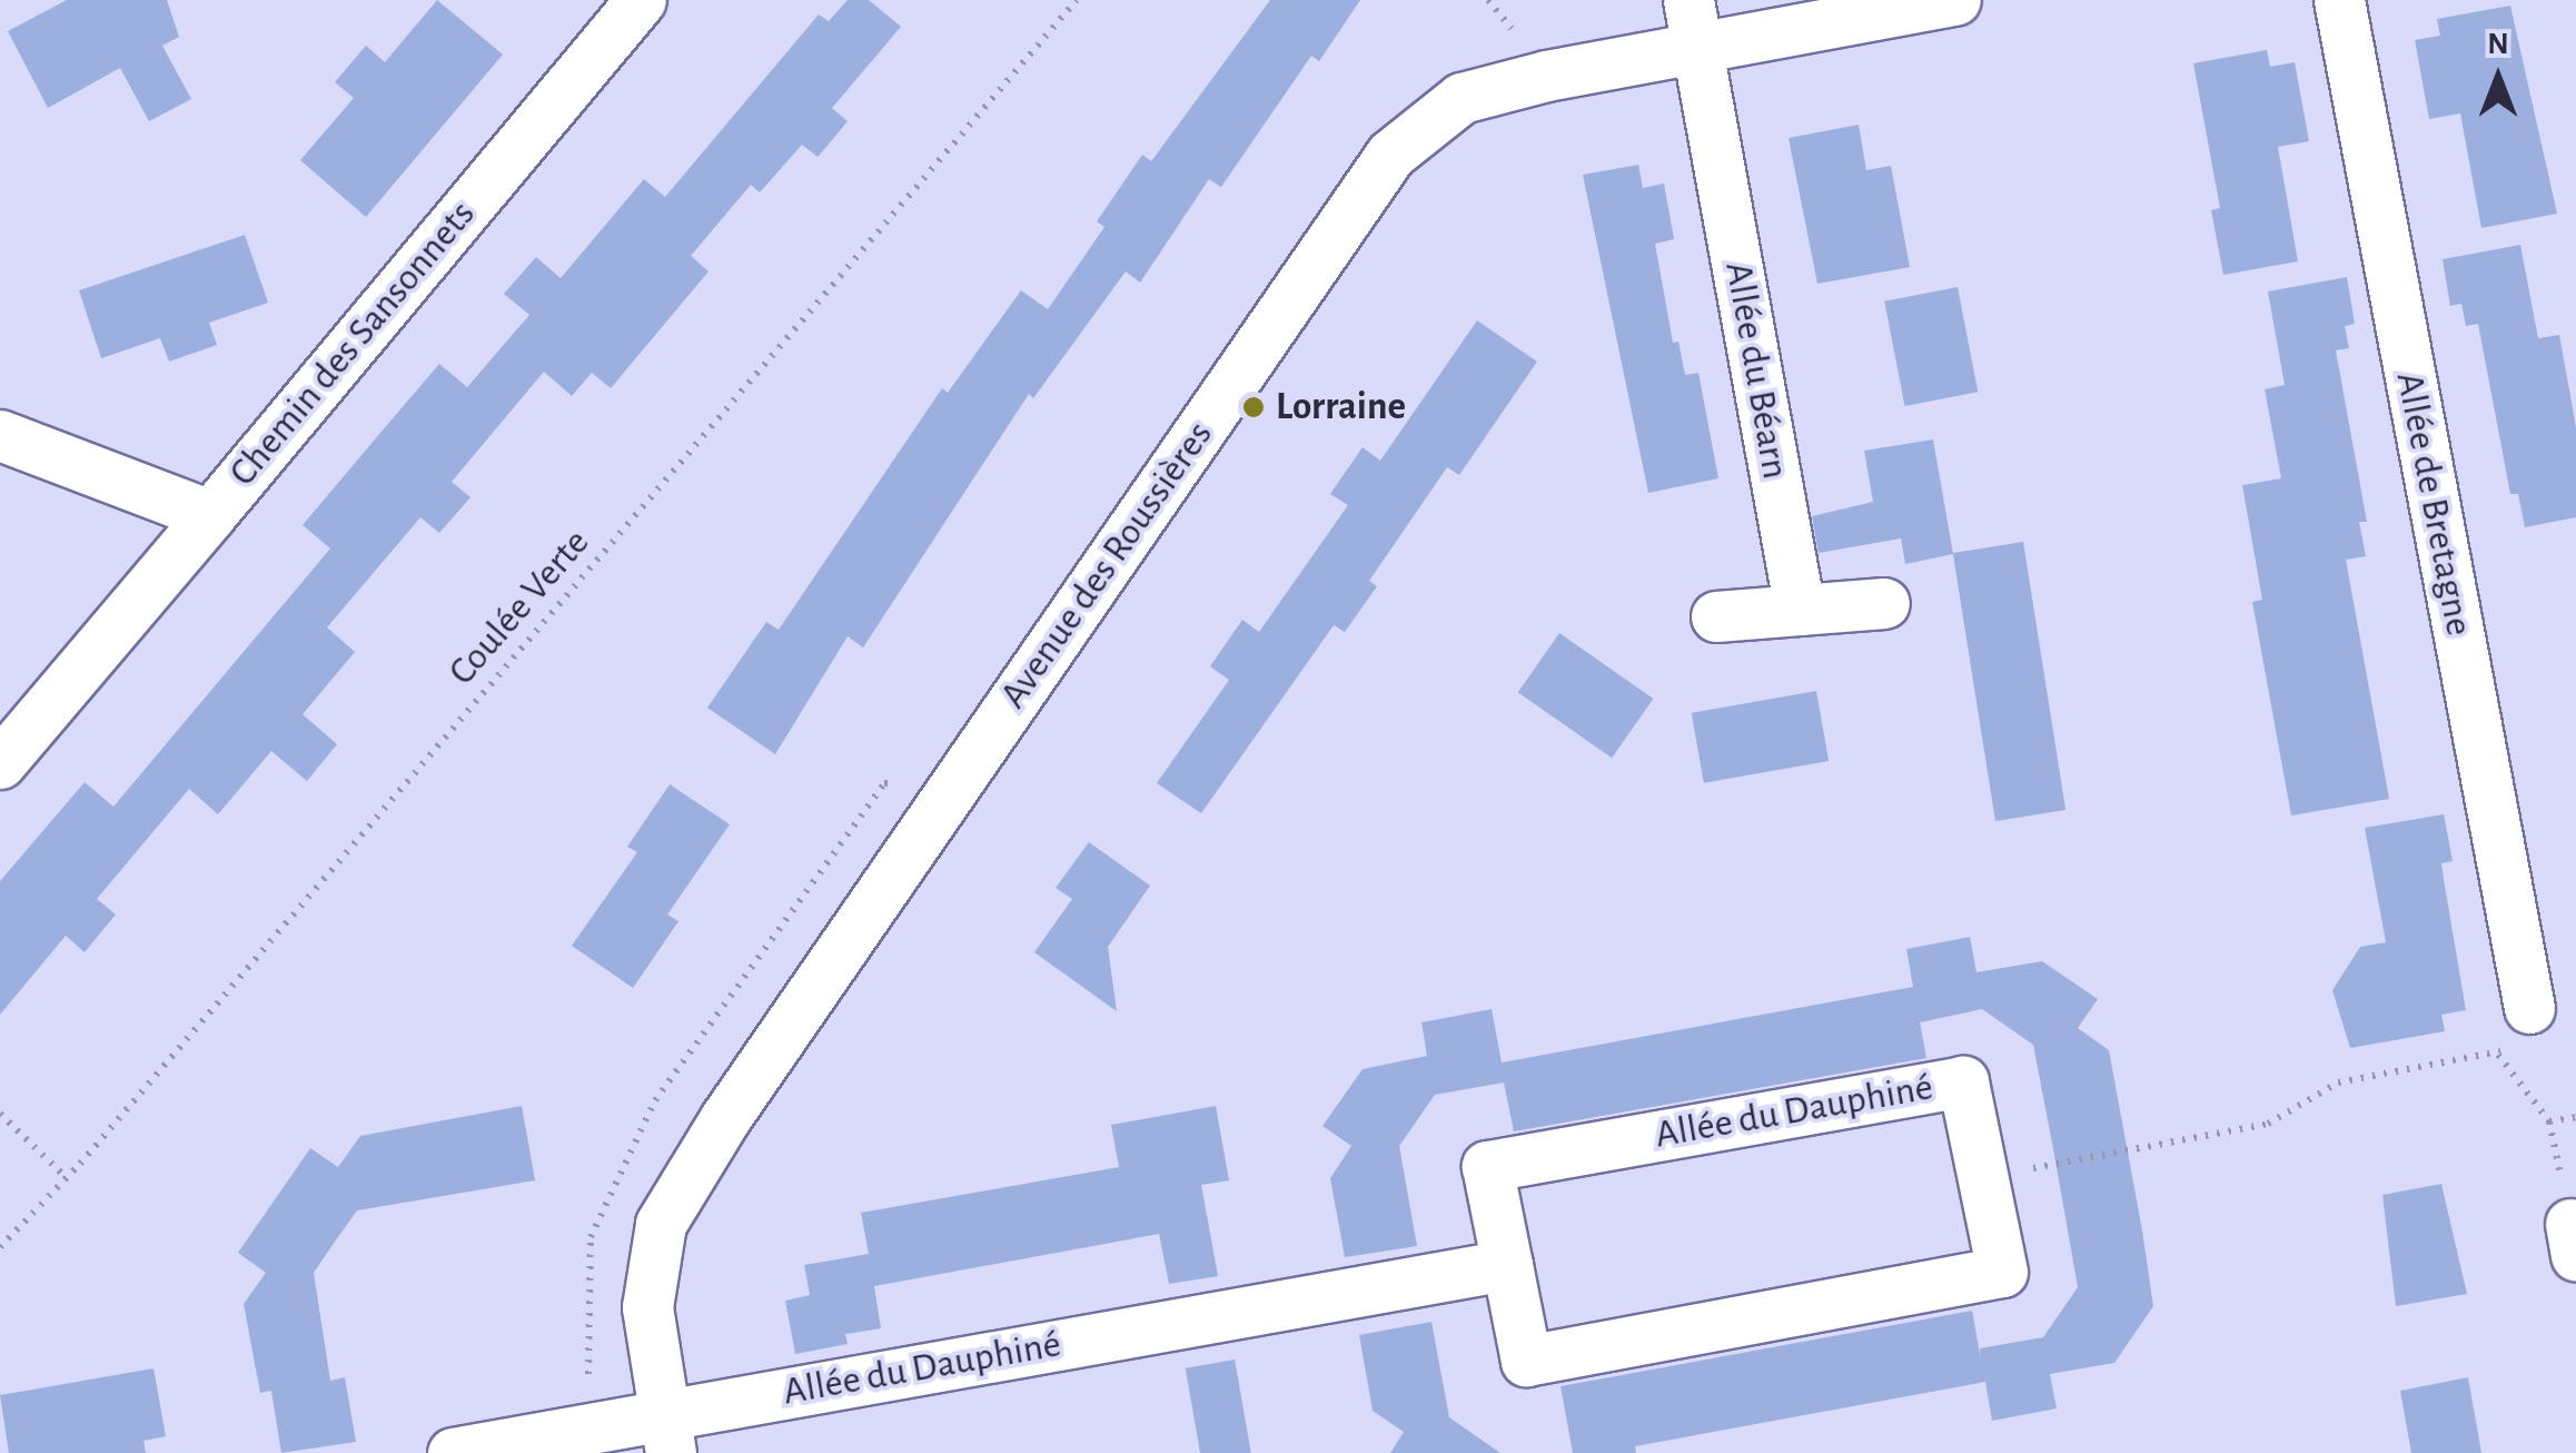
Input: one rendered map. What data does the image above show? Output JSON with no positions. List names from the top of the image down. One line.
{"streets":{"street":["Chemin des Sansonnets","Allée du Béarn","Allée de Bretagne","Avenue des Roussières","Allée du Dauphiné"],"path":["Coulée Verte"]},"crossings":[["Allée du Béarn","Avenue des Roussières"],["Avenue des Roussières","Allée du Dauphiné"]],"places":["Lorraine"],"north":"top"}
